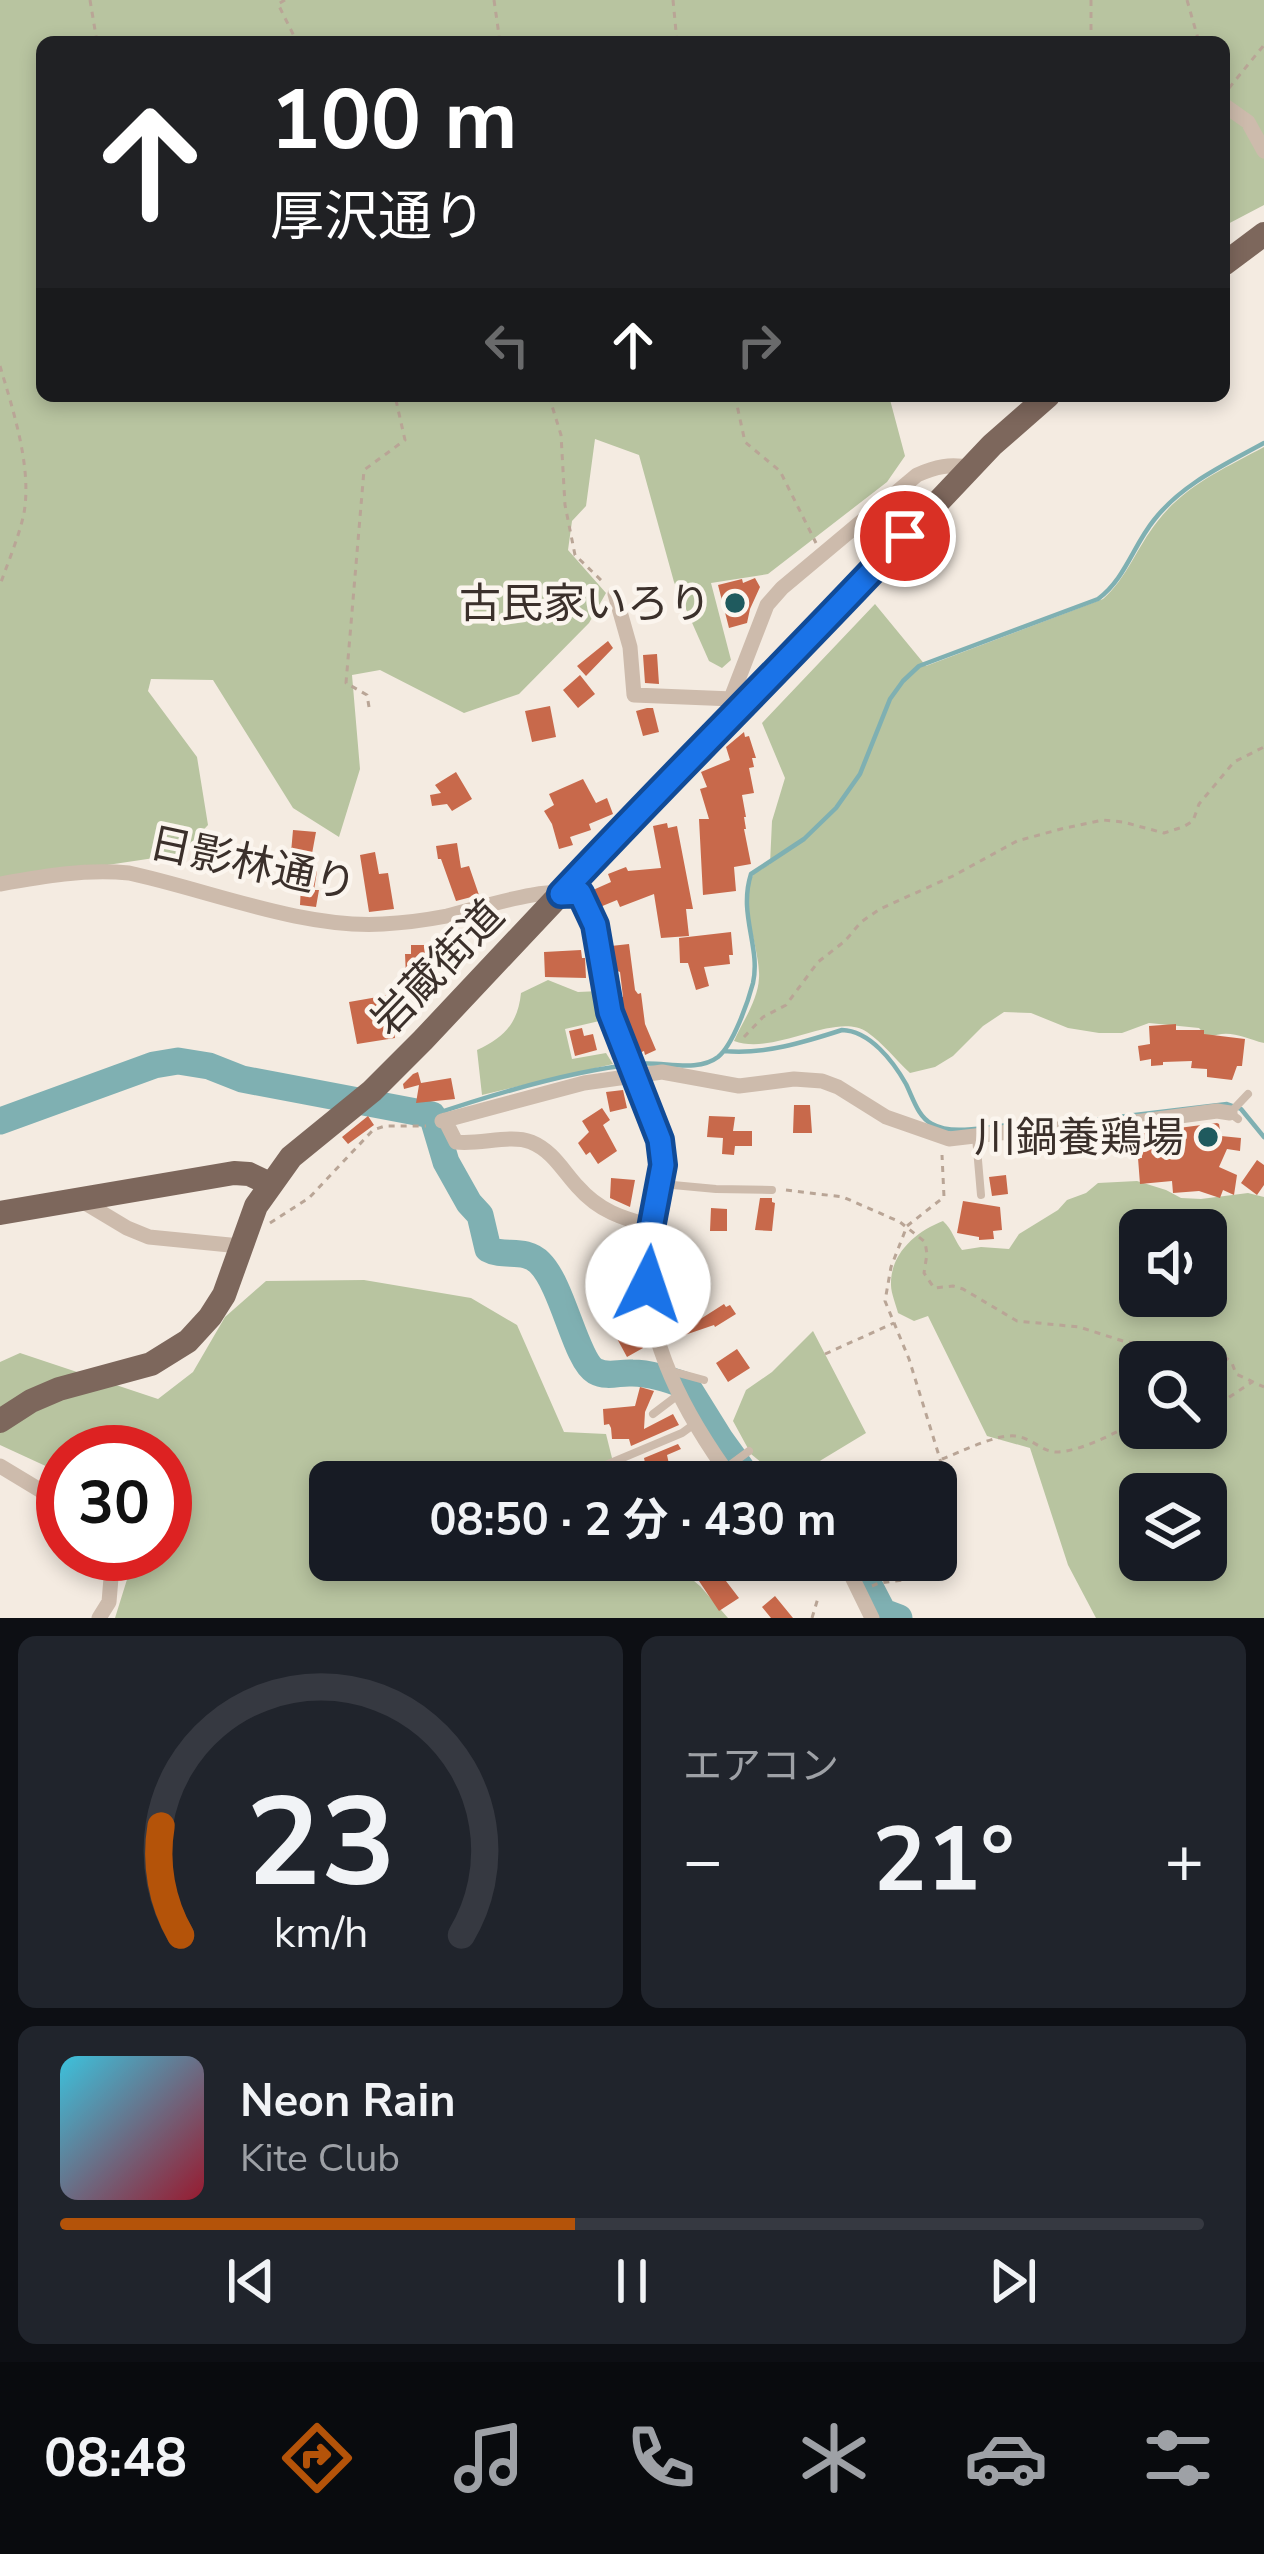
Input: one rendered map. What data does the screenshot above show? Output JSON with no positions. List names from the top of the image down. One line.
{"streets":{"main road":["岩蔵街道"],"street":["日影林通り"]},"crossings":[["日影林通り","岩蔵街道"]],"places":["古民家いろり","川鍋養鶏場"],"page":{"turn":["100 m","厚沢通り"],"limit":"30","trip":"08:50 · 2 分 · 430 m","tile":"エアコン","heat":["−","21°","+"],"song":["Neon Rain","Kite Club"],"tabs":"08:48","gauge":["23","km/h"]}}
